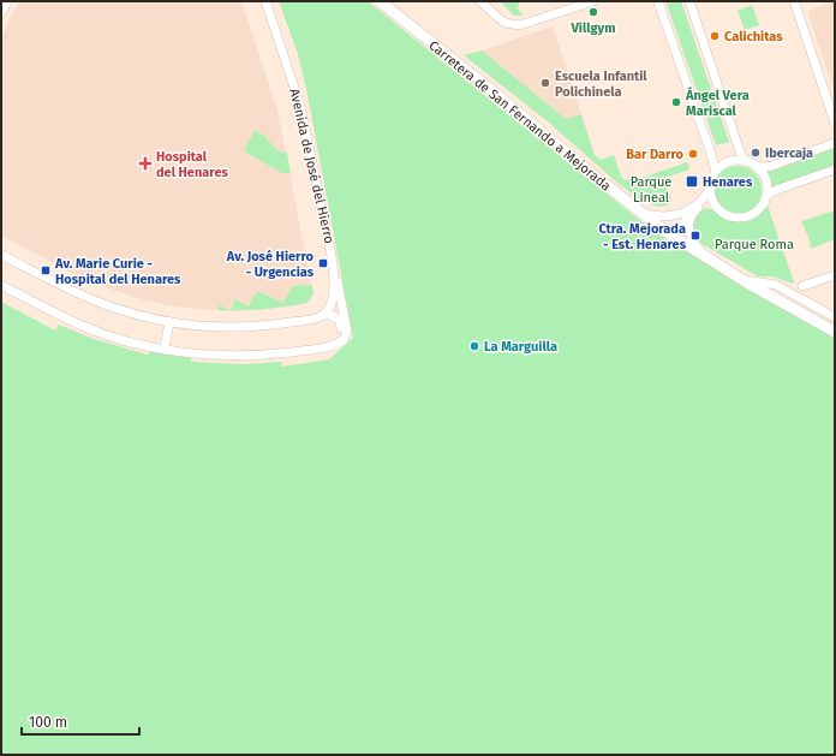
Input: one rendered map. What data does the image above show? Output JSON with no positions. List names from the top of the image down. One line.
{"streets":{"street":["Carretera de San Fernando a Mejorada","Avenida de José del Hierro"]},"parks":["Parque Lineal","Parque Roma"],"places":{"other":["Villgym","Calichitas","Escuela Infantil Polichinela","Ángel Vera Mariscal","Ibercaja","Bar Darro","La Marguilla"],"health":["Hospital del Henares"],"transit":["Henares","Ctra. Mejorada - Est. Henares","Av. José Hierro - Urgencias","Av. Marie Curie - Hospital del Henares"]},"scale_bar":"100 m"}
